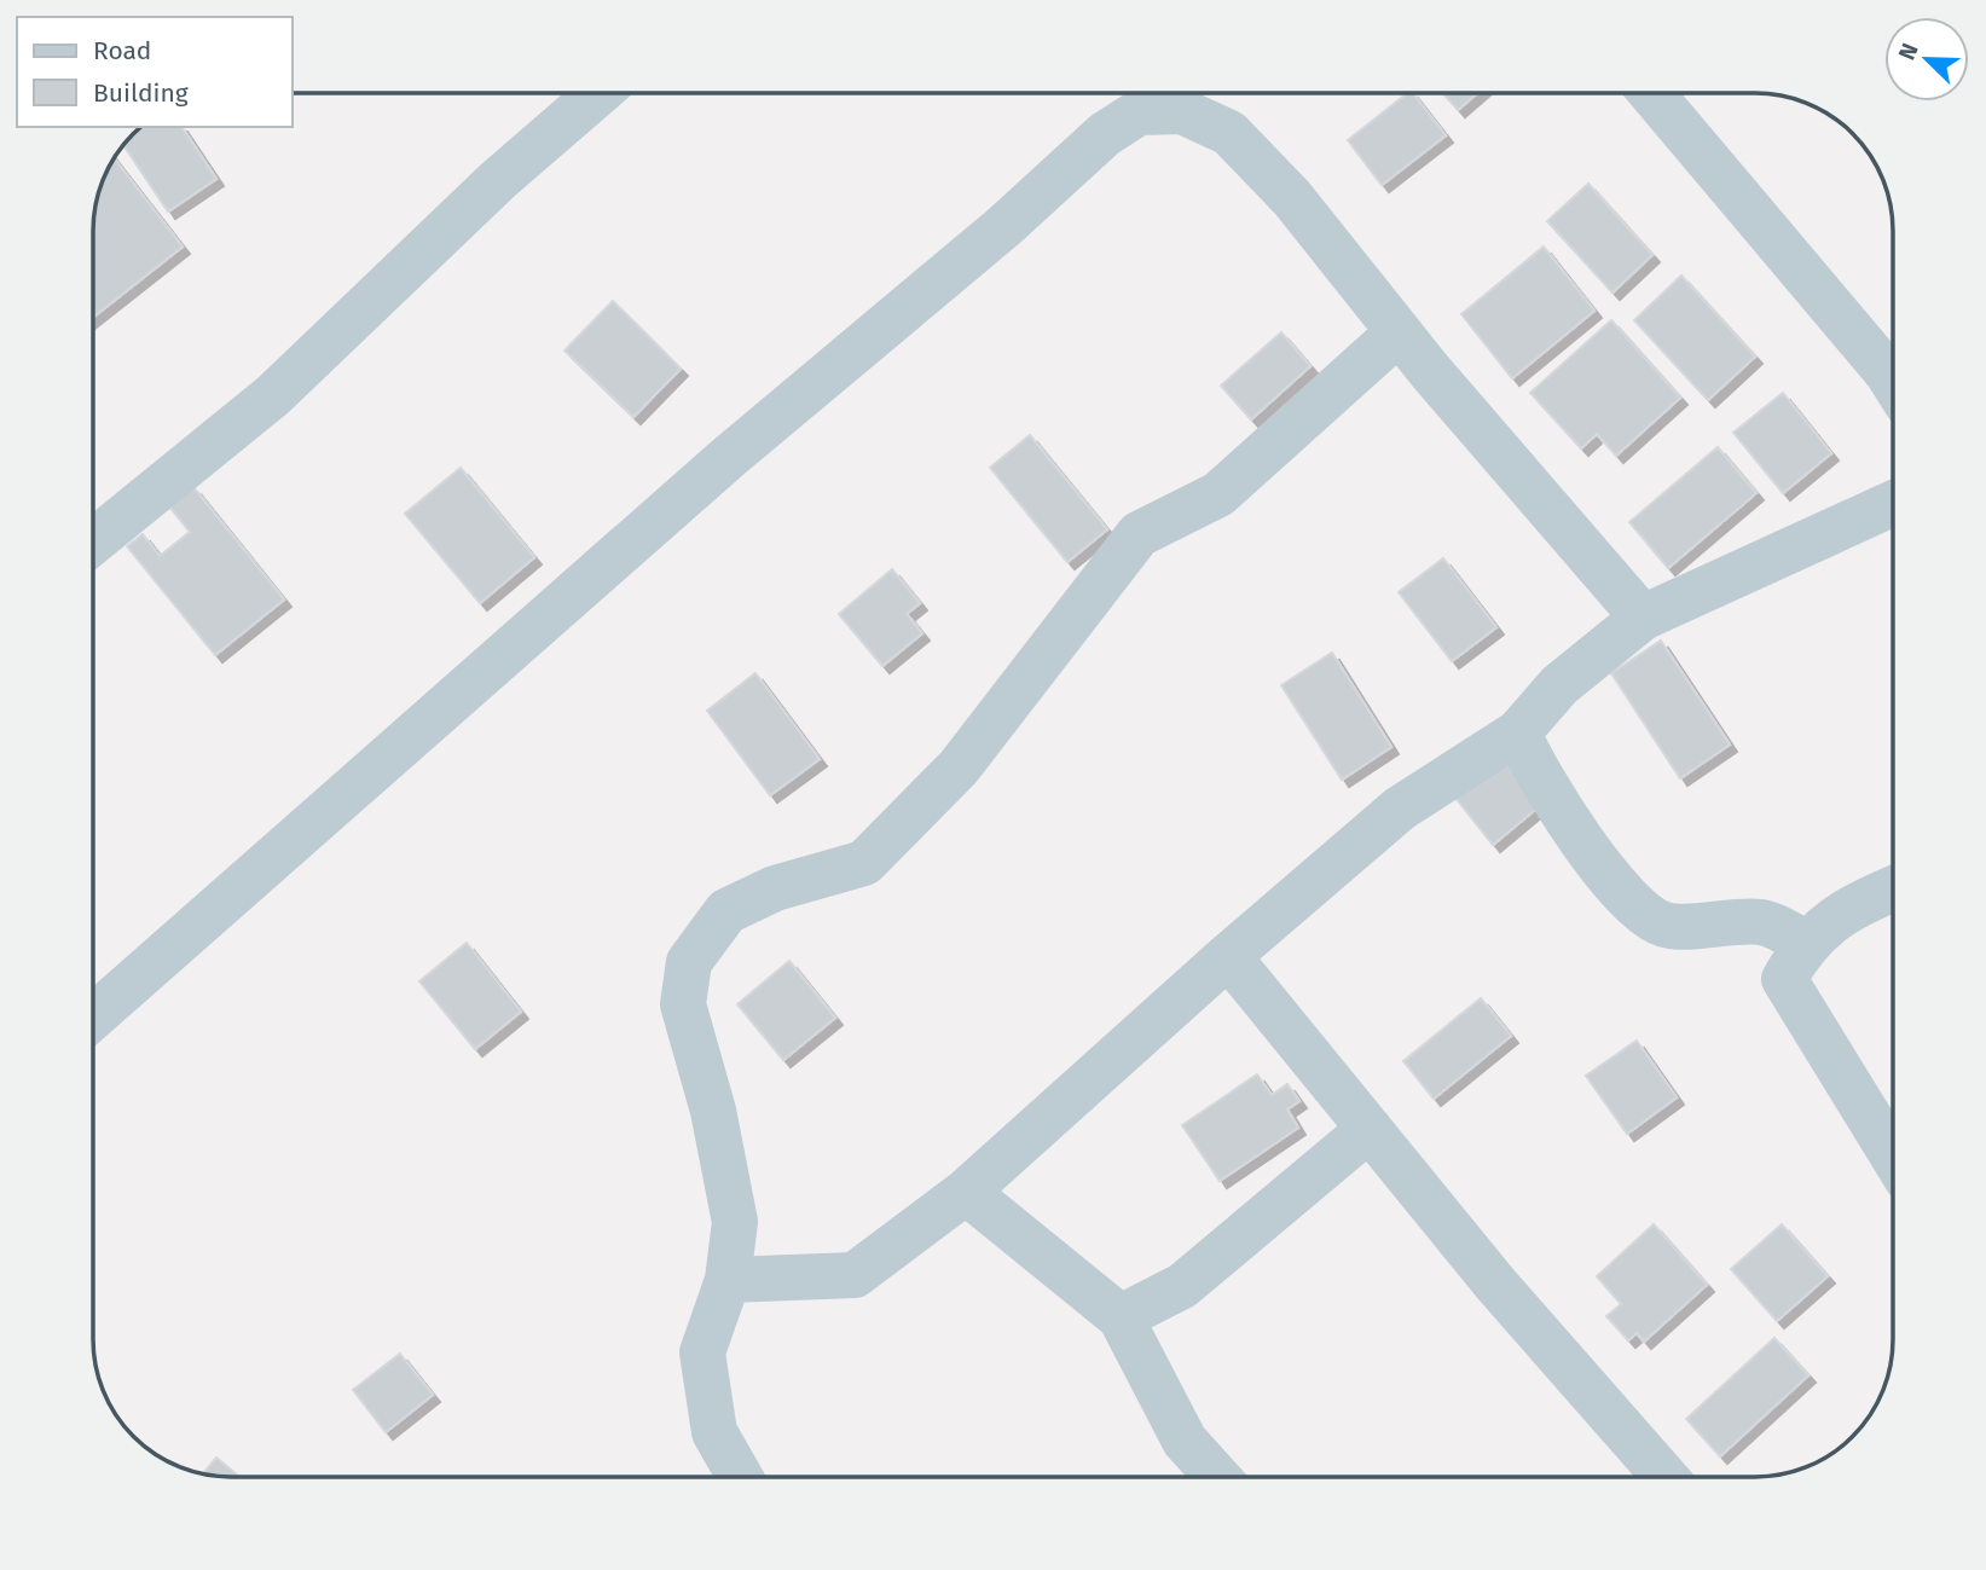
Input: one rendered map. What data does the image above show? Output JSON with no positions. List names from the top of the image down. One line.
{"legend":["Road","Building"],"north":"top left"}
